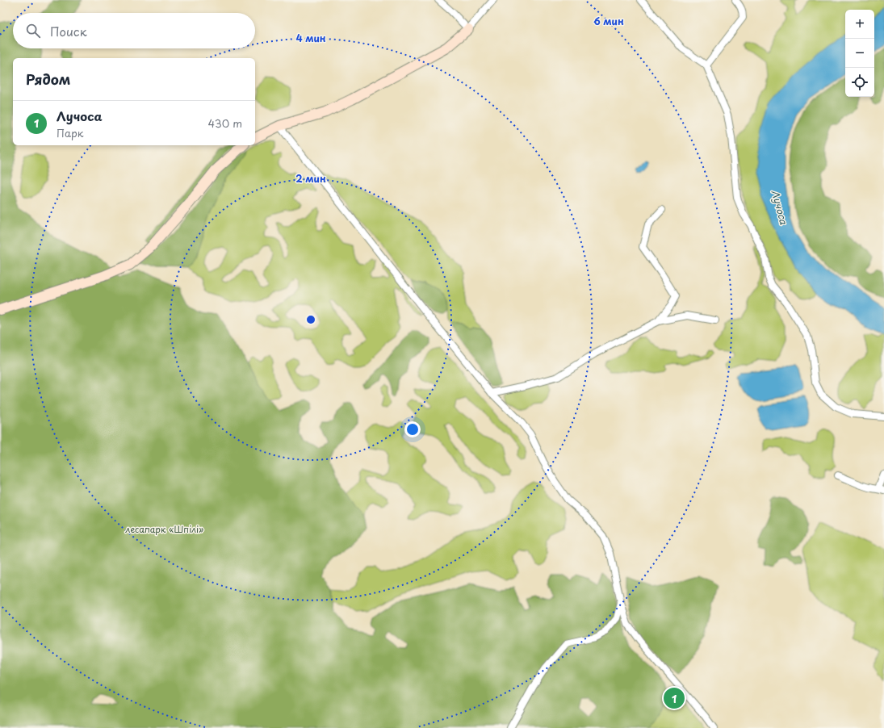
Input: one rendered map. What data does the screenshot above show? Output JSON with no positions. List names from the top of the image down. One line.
{"water":["Лучоса"],"parks":["лесапарк «Шпілі»"],"page":{"map_buttons":["+","−"],"search":"Поиск","heading":"Рядом","list":[{"mark":"1","name":"Лучоса","note":"Парк","value":"430 m"}],"pins":"1"},"rings":["6 мин","4 мин","2 мин"]}
